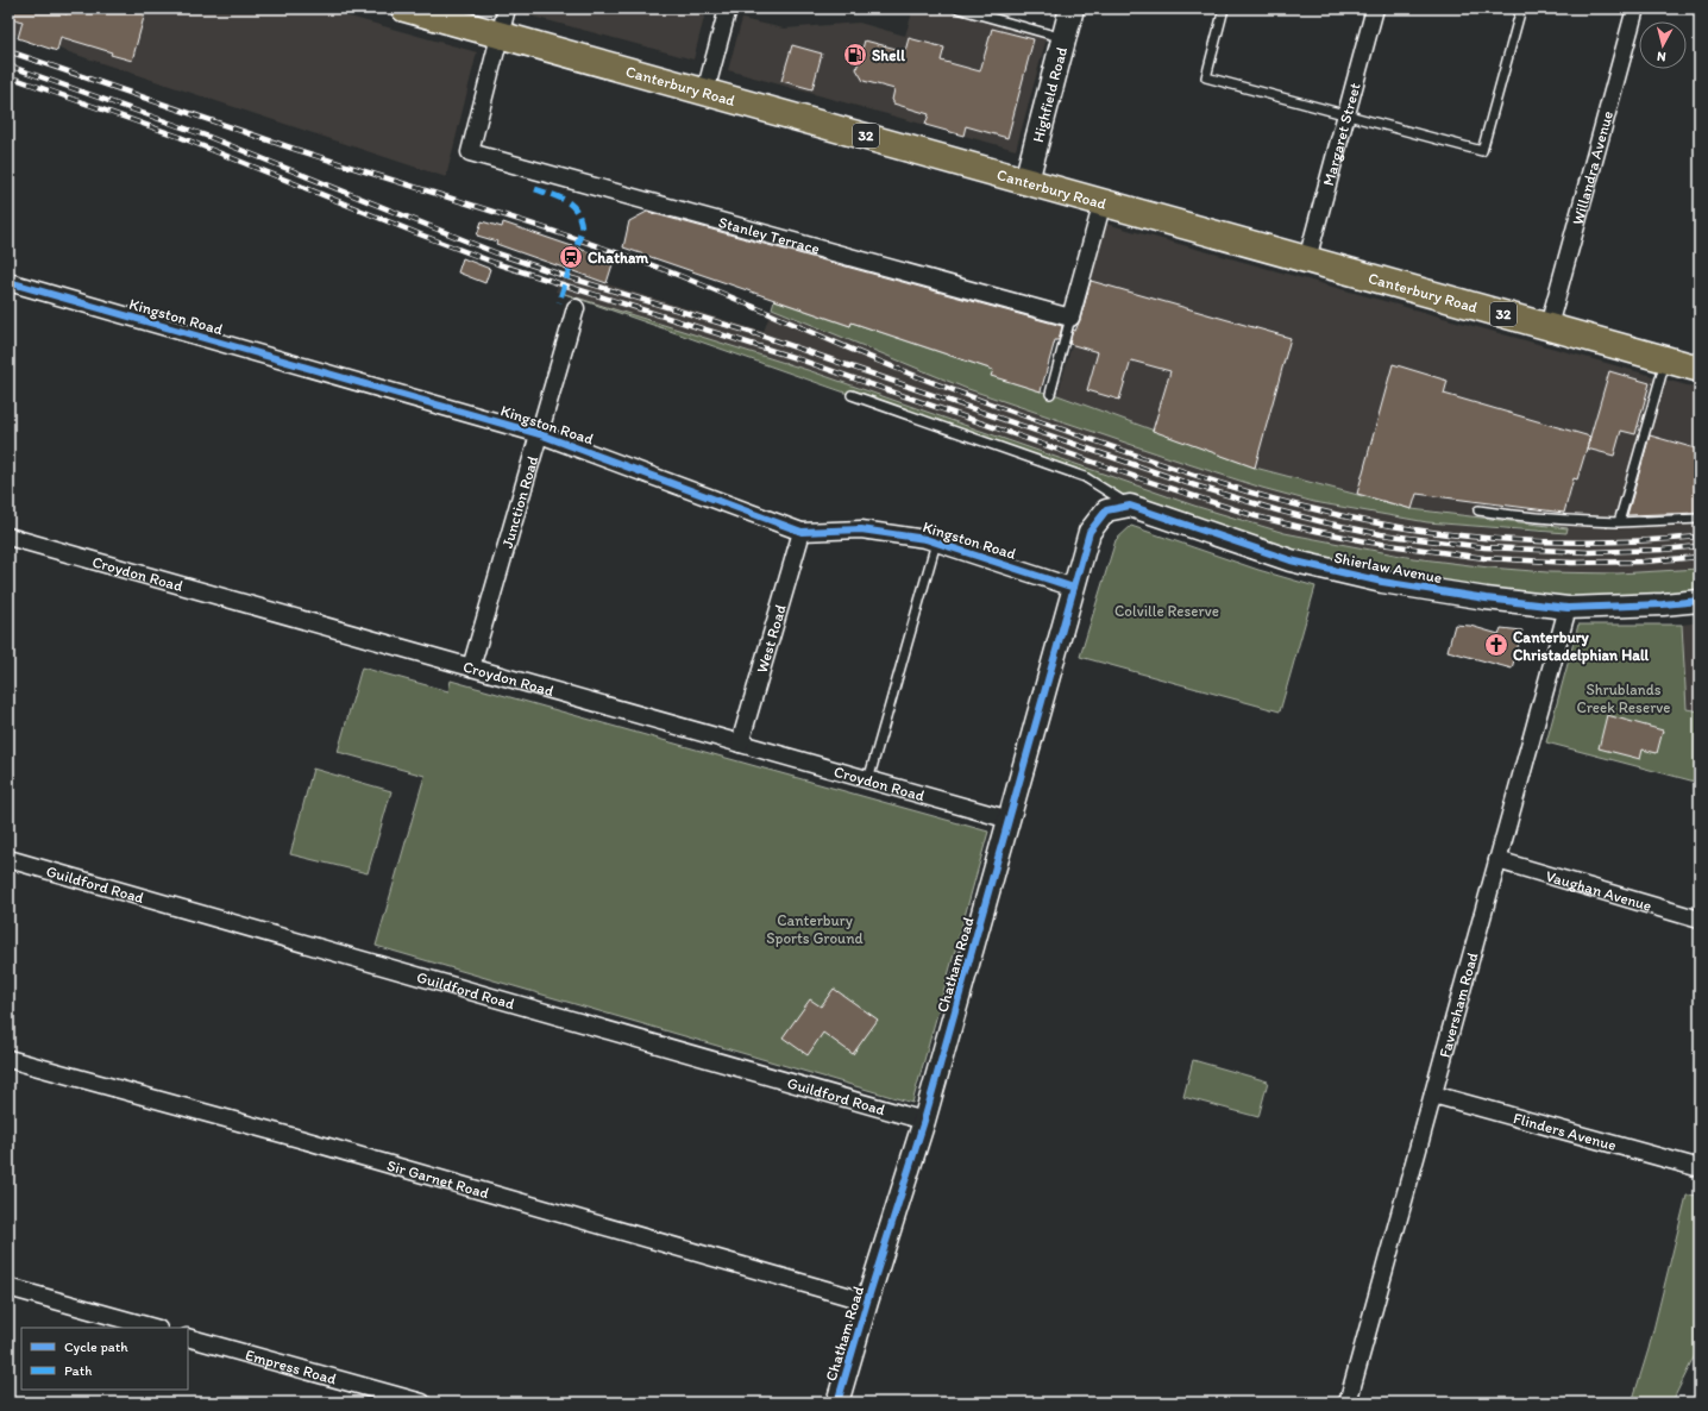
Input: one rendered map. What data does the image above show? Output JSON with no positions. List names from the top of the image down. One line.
{"streets":{"main road":["Canterbury Road","Highfield Road","32"],"street":["Margaret Street","Willandra Avenue","Stanley Terrace","Kingston Road","Junction Road","Shierlaw Avenue","Croydon Road","West Road","Guildford Road","Vaughan Avenue","Chatham Road","Faversham Road","Flinders Avenue","Sir Garnet Road","Empress Road"]},"crossings":[["Canterbury Road","Highfield Road"],["Canterbury Road","Margaret Street"],["Canterbury Road","Willandra Avenue"],["Canterbury Road","Stanley Terrace"],["Kingston Road","Junction Road"],["Kingston Road","West Road"],["Kingston Road","Chatham Road"],["Junction Road","Croydon Road"],["Shierlaw Avenue","Chatham Road"],["Shierlaw Avenue","Faversham Road"],["Croydon Road","West Road"],["Croydon Road","Chatham Road"],["Guildford Road","Chatham Road"],["Vaughan Avenue","Faversham Road"],["Chatham Road","Sir Garnet Road"],["Faversham Road","Flinders Avenue"]],"parks":["Colville Reserve","Shrublands Creek Reserve","Canterbury Sports Ground"],"places":{"fuel station":["Shell"],"station":["Chatham"],"church":["Canterbury Christadelphian Hall"]},"legend":["Cycle path","Path"],"north":"bottom"}
